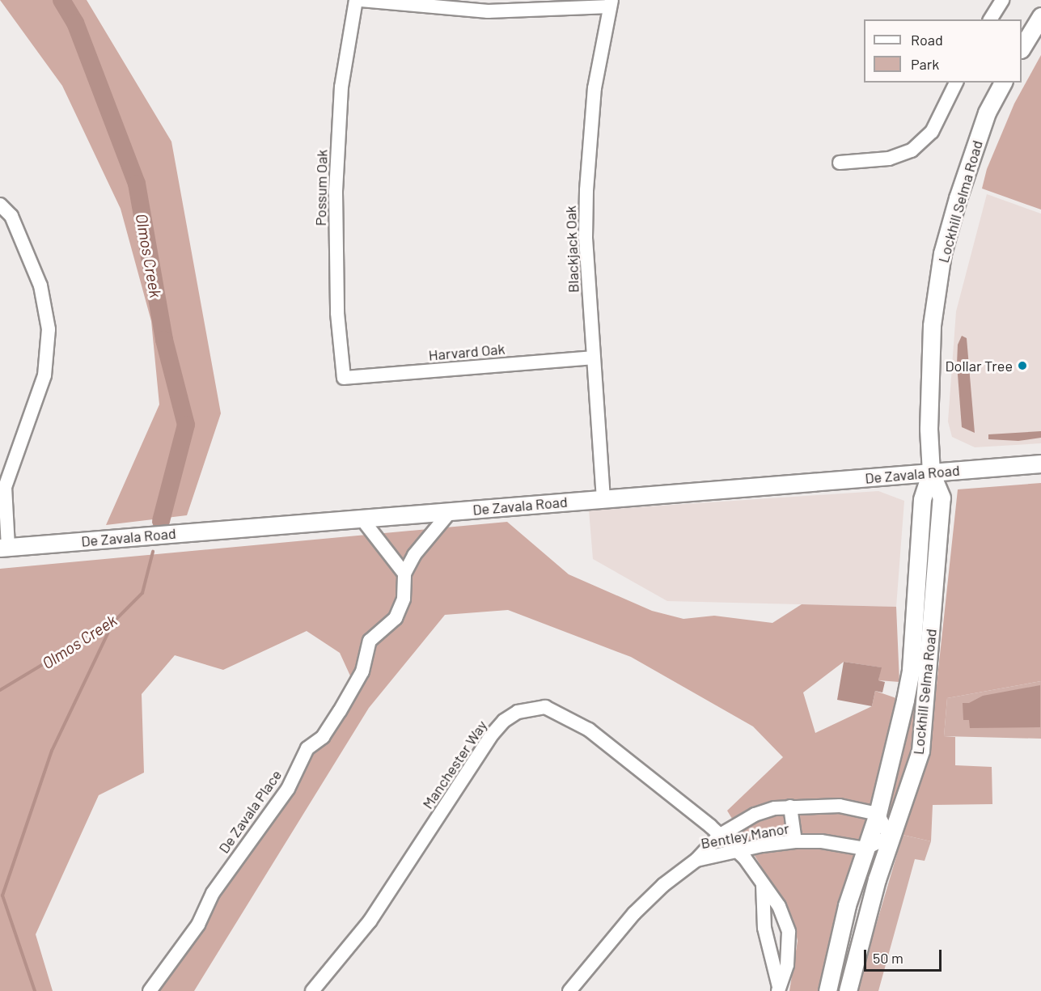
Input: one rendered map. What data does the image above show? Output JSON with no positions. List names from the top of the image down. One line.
{"streets":{"main road":["Lockhill Selma Road","De Zavala Road"],"street":["Possum Oak","Blackjack Oak","Harvard Oak","Manchester Way","De Zavala Place","Bentley Manor"]},"crossings":[["Possum Oak","Harvard Oak"],["Lockhill Selma Road","De Zavala Road"],["Lockhill Selma Road","Bentley Manor"],["Blackjack Oak","Harvard Oak"],["Blackjack Oak","De Zavala Road"],["De Zavala Road","De Zavala Place"],["Manchester Way","Bentley Manor"]],"water":["Olmos Creek"],"places":["Dollar Tree"],"legend":["Road","Park"],"scale_bar":"50 m"}
